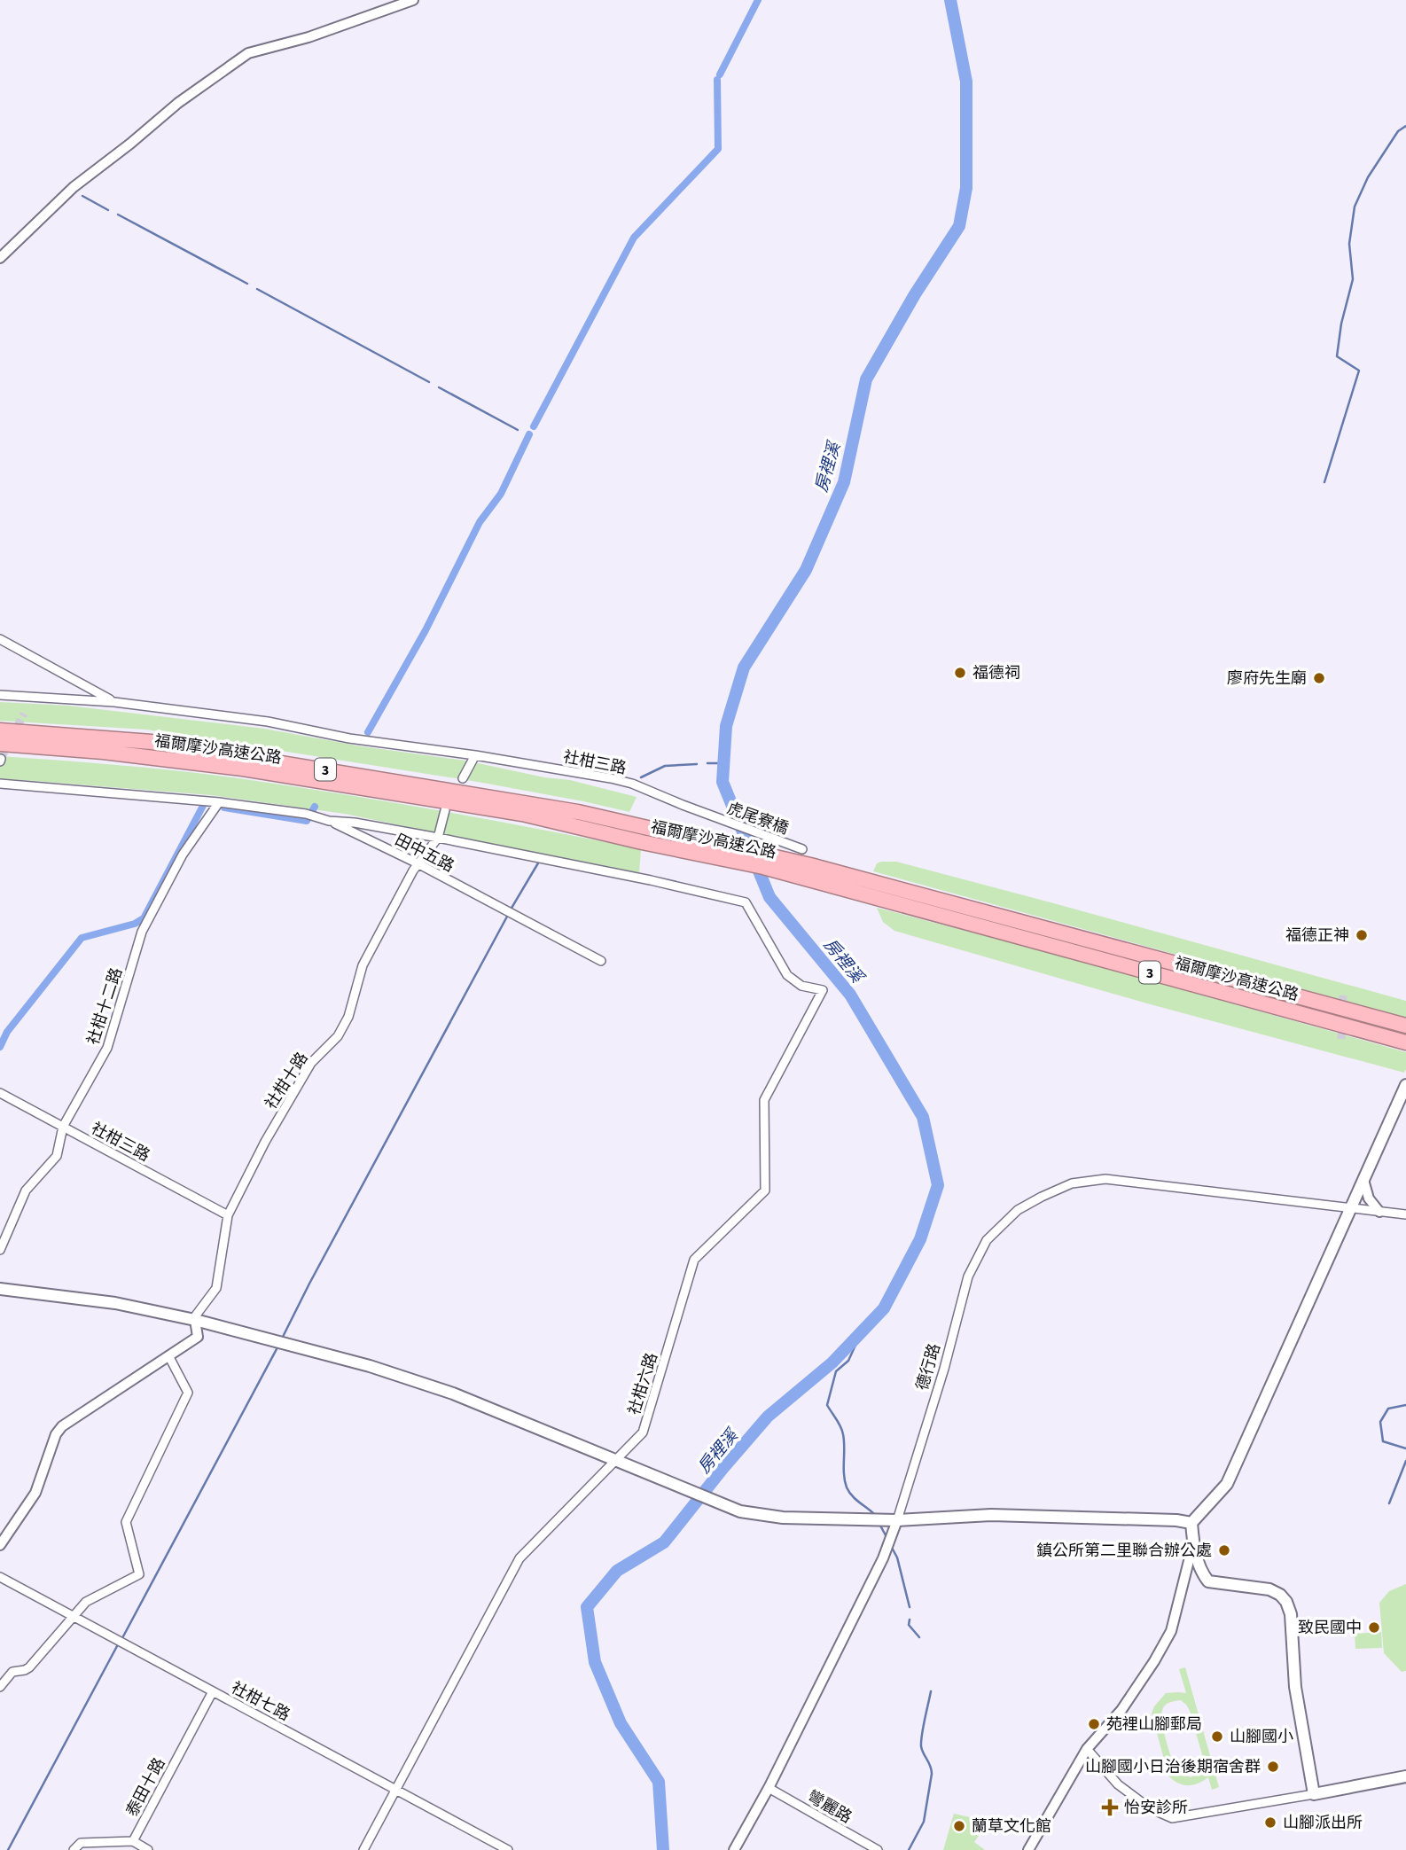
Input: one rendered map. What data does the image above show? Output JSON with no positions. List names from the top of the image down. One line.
{"streets":{"highway":["福爾摩沙高速公路","3"],"street":["社柑三路","虎尾寮橋","田中五路","社柑十二路","社柑十路","德行路","社柑六路","社柑七路","泰田十路","彎麗路"]},"crossings":[["社柑三路","虎尾寮橋"],["社柑三路","社柑十二路"],["社柑三路","社柑十路"],["田中五路","社柑十路"],["社柑十路","社柑六路"],["德行路","彎麗路"],["社柑六路","社柑七路"],["社柑七路","泰田十路"]],"water":["房裡溪"],"places":{"other":["福德祠","廖府先生廟","福德正神","鎮公所第二里聯合辦公處","致民國中","苑裡山腳郵局","山腳國小","山腳國小日治後期宿舍群","山腳派出所","蘭草文化館"],"health":["怡安診所"]}}
